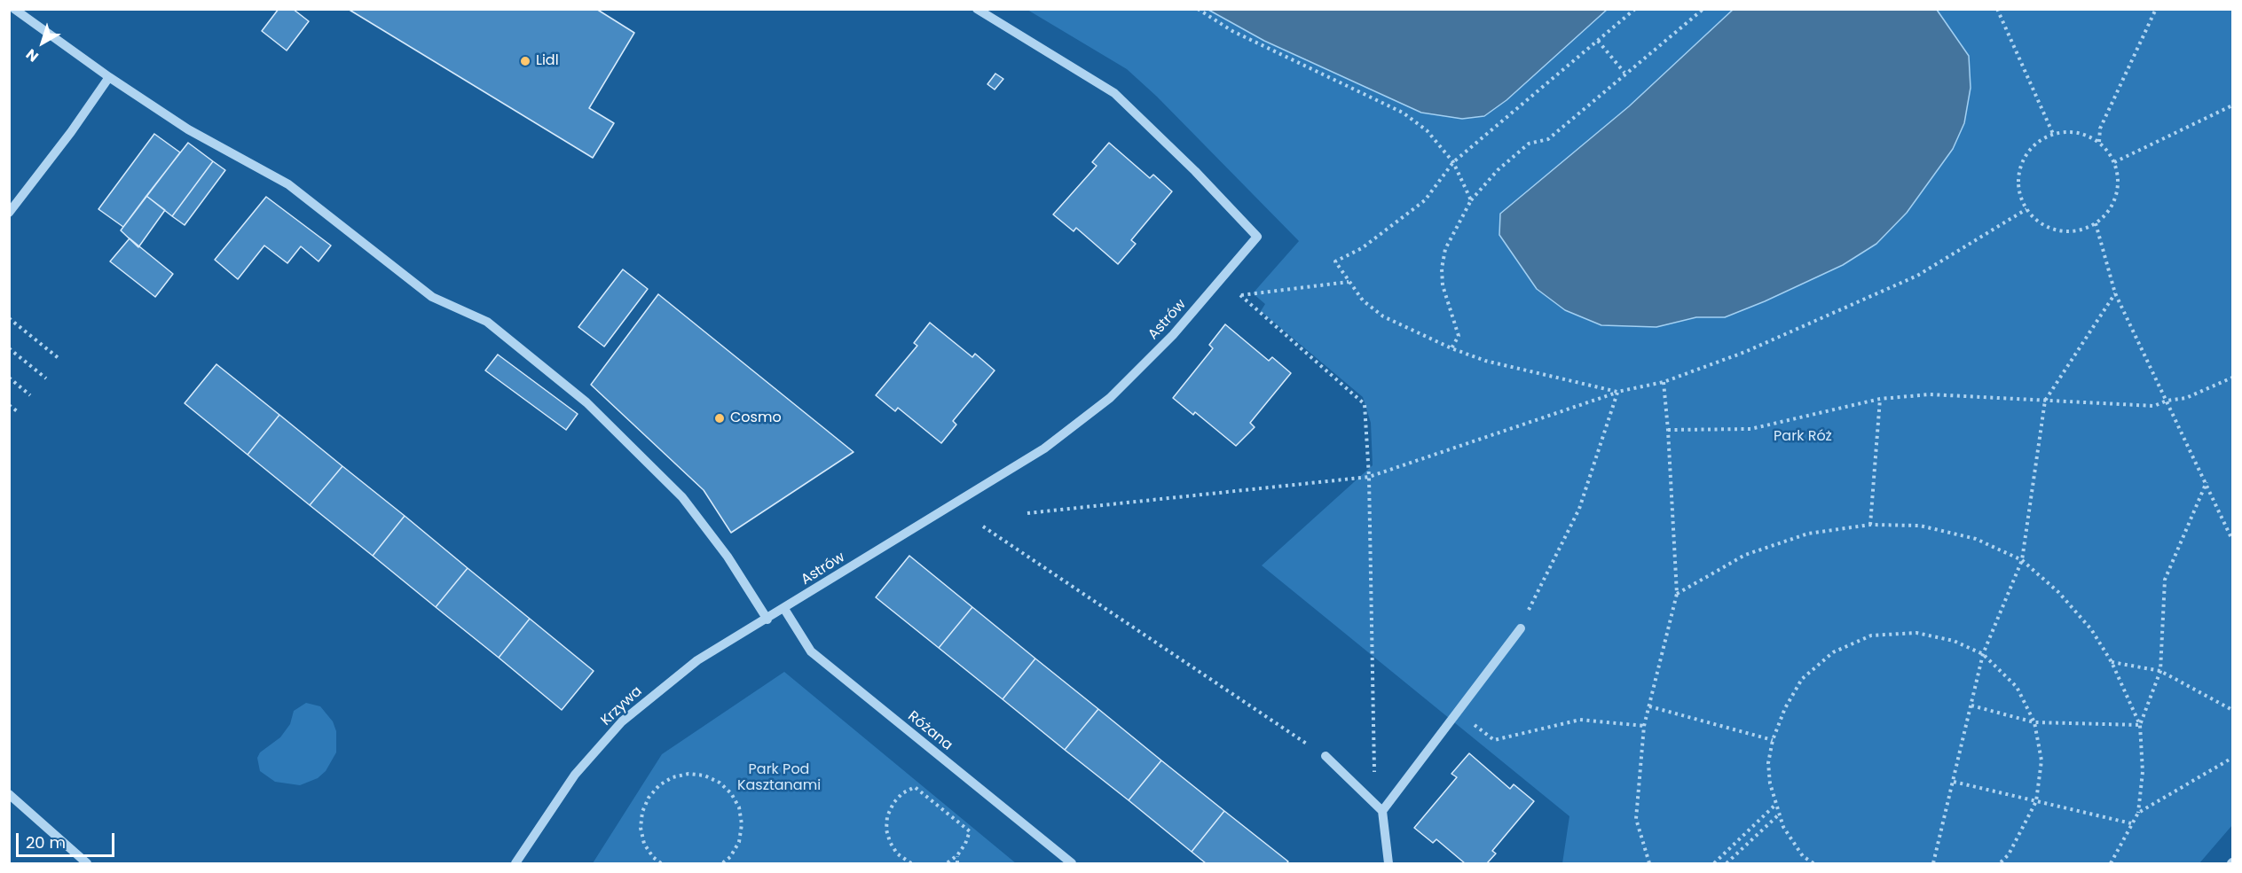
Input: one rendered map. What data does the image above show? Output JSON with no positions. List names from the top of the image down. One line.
{"streets":{"street":["Astrów","Krzywa","Różana"]},"crossings":[["Astrów","Krzywa"],["Astrów","Różana"],["Krzywa","Różana"]],"parks":["Park Róż","Park Pod Kasztanami"],"places":["Lidl","Cosmo"],"scale_bar":"20 m","north":"bottom left"}
